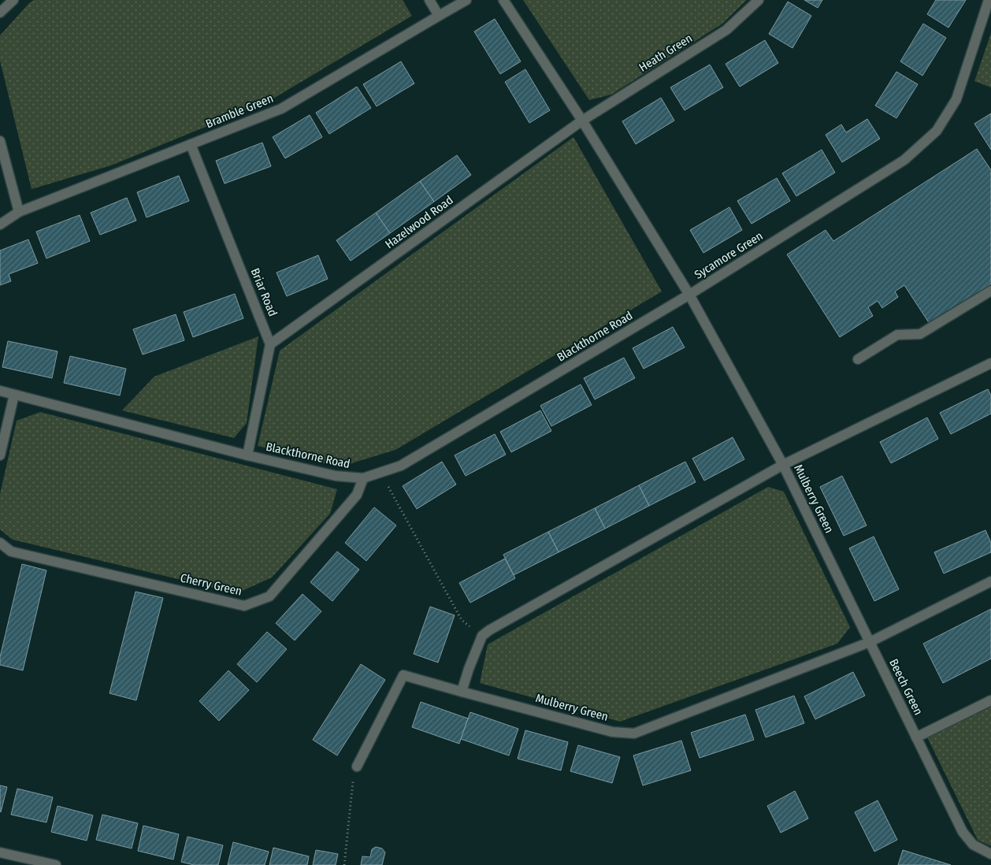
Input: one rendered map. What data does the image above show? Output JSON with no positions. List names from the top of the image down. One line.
{"streets":{"street":["Heath Green","Bramble Green","Hazelwood Road","Sycamore Green","Briar Road","Blackthorne Road","Mulberry Green","Cherry Green","Beech Green"]},"crossings":[["Heath Green","Hazelwood Road"],["Bramble Green","Briar Road"],["Hazelwood Road","Briar Road"],["Sycamore Green","Blackthorne Road"],["Sycamore Green","Mulberry Green"],["Blackthorne Road","Cherry Green"],["Mulberry Green","Beech Green"]]}
